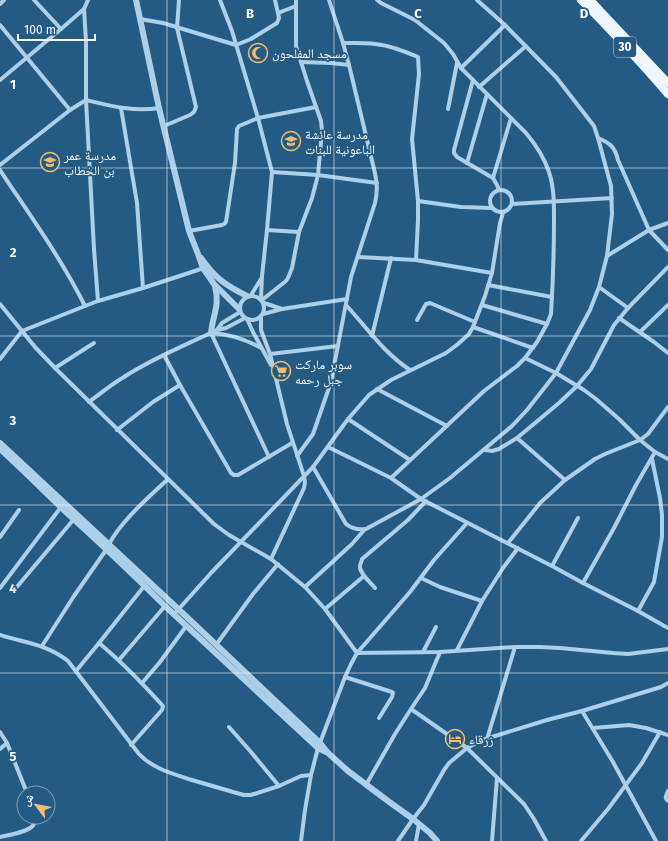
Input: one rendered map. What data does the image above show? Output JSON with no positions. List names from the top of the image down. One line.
{"streets":{"main road":["30"]},"places":{"mosque":["مسجد المفلحون"],"school or university":["مدرسة عائشة الباعونية للبنات","مدرسة عمر بن الخطاب"],"supermarket":["سوبر ماركت جبل رحمه"],"hotel":["زرقاء"]},"scale_bar":"100 m","north":"top left","grid":{"columns":["B","C","D"],"rows":["1","2","3","4","5"]}}
